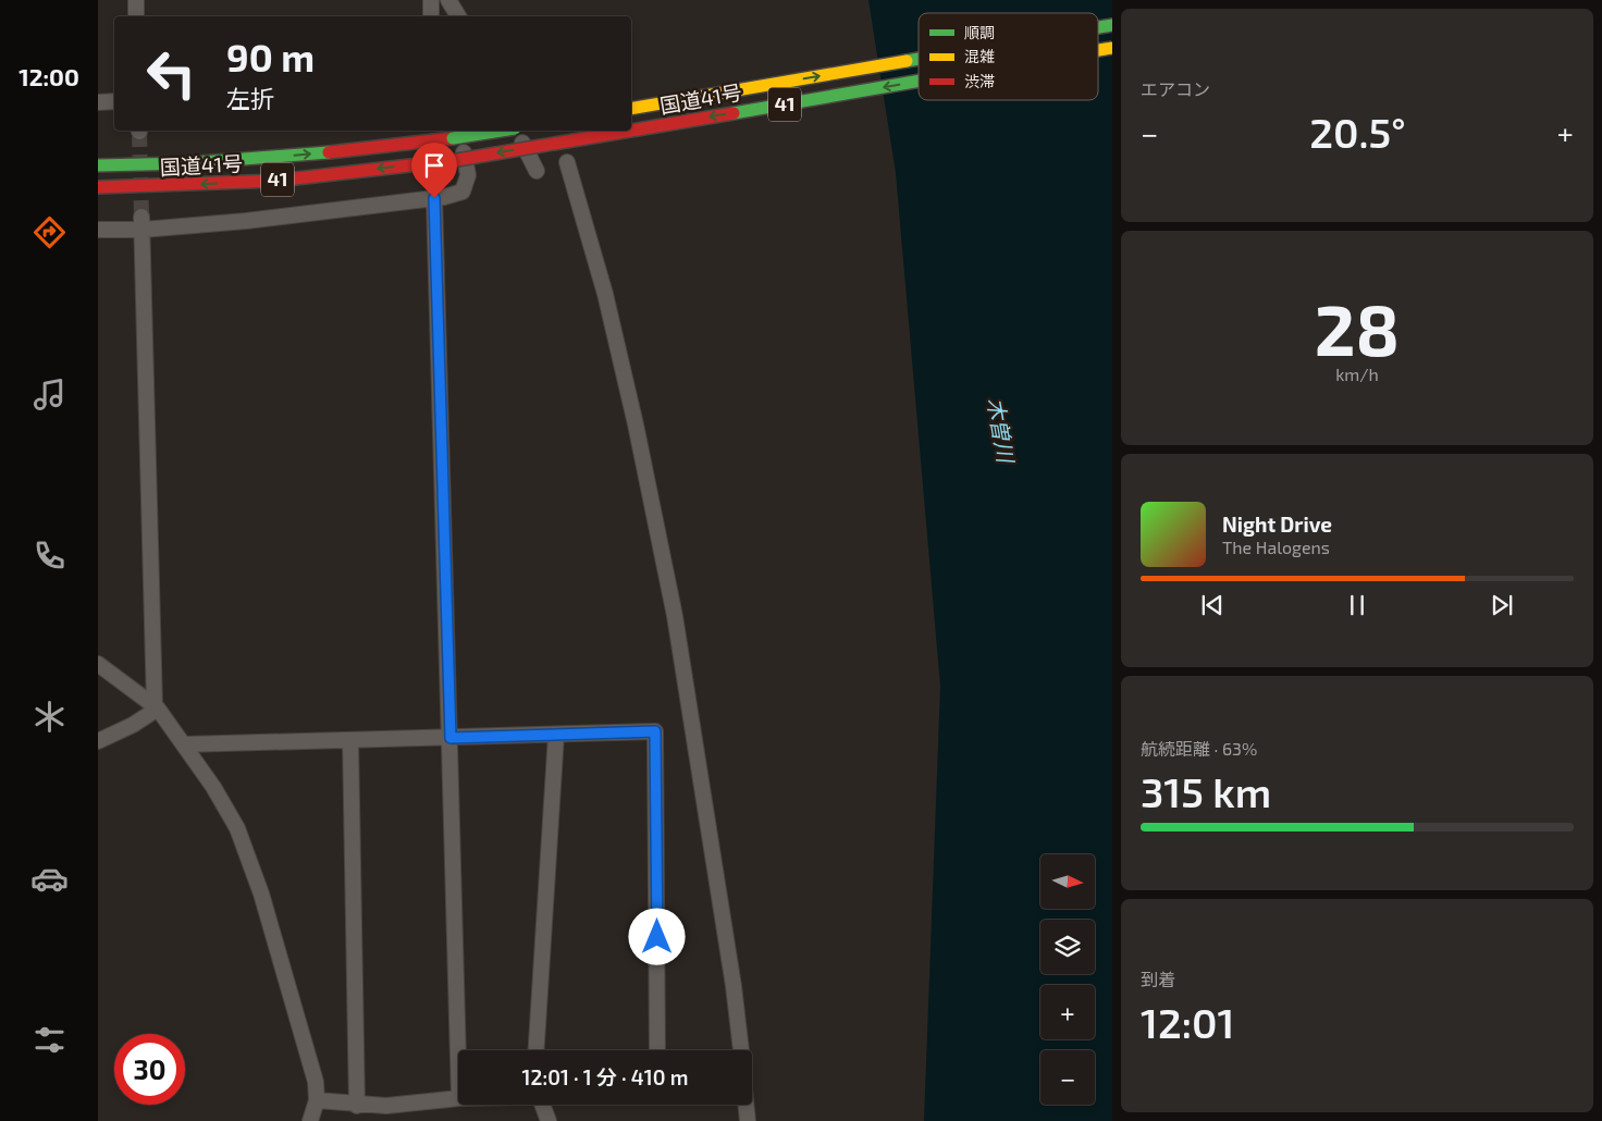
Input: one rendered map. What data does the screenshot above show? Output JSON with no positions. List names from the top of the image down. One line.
{"streets":{"highway":["国道41号","41"]},"water":["木曽川"],"legend":["順調","混雑","渋滞"],"north":"right","page":{"tabs":"12:00","tile":["エアコン",["28","km/h"],["航続距離 · 63%","315 km"],["到着","12:01"]],"turn":["90 m","左折"],"heat":["−","20.5°","+"],"song":["Night Drive","The Halogens"],"map_buttons":["+","−"],"limit":"30","trip":"12:01 · 1 分 · 410 m"}}
